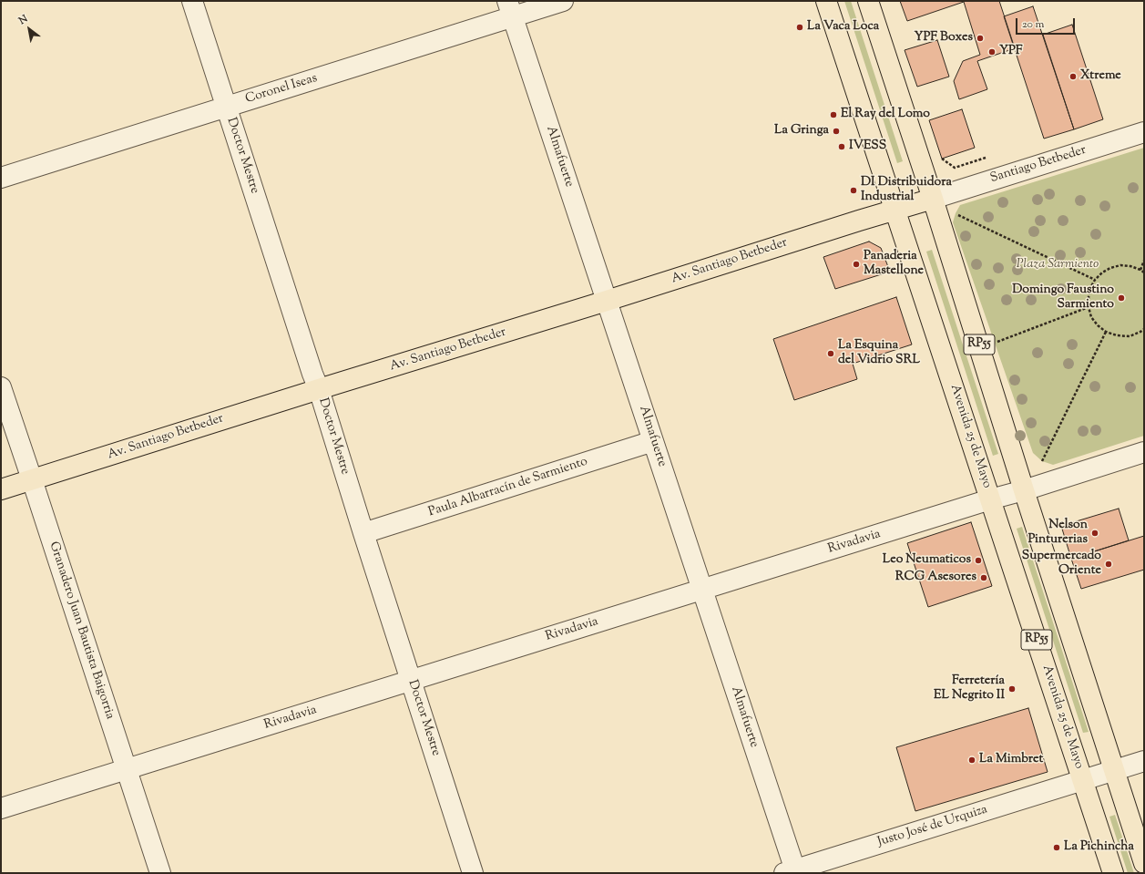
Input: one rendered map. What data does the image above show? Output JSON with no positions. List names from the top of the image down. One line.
{"streets":{"main road":["Av. Santiago Betbeder","RP55","Avenida 25 de Mayo"],"street":["Coronel Iseas","Doctor Mestre","Almafuerte","Santiago Betbeder","Paula Albarracín de Sarmiento","Rivadavia","Granadero Juan Bautista Baigorria","Justo José de Urquiza"]},"crossings":[["Coronel Iseas","Doctor Mestre"],["Coronel Iseas","Almafuerte"],["Doctor Mestre","Av. Santiago Betbeder"],["Doctor Mestre","Paula Albarracín de Sarmiento"],["Doctor Mestre","Rivadavia"],["Almafuerte","Av. Santiago Betbeder"],["Almafuerte","Paula Albarracín de Sarmiento"],["Almafuerte","Rivadavia"],["Almafuerte","Justo José de Urquiza"],["Santiago Betbeder","Av. Santiago Betbeder"],["Santiago Betbeder","RP55"],["Av. Santiago Betbeder","RP55"],["Av. Santiago Betbeder","Avenida 25 de Mayo"],["Av. Santiago Betbeder","Granadero Juan Bautista Baigorria"],["RP55","Rivadavia"],["RP55","Justo José de Urquiza"],["Avenida 25 de Mayo","Rivadavia"],["Avenida 25 de Mayo","Justo José de Urquiza"],["Rivadavia","Granadero Juan Bautista Baigorria"]],"parks":["Plaza Sarmiento"],"places":["La Vaca Loca","YPF Boxes","YPF","Xtreme","El Ray del Lomo","La Gringa","IVESS","DI Distribuidora Industrial","Panaderia Mastellone","Domingo Faustino Sarmiento","La Esquina del Vidrio SRL","Nelson Pinturerias","Leo Neumaticos","Supermercado Oriente","RCG Asesores","Ferretería EL Negrito II","La Mimbret","La Pichincha"],"scale_bar":"20 m","north":"top left"}
